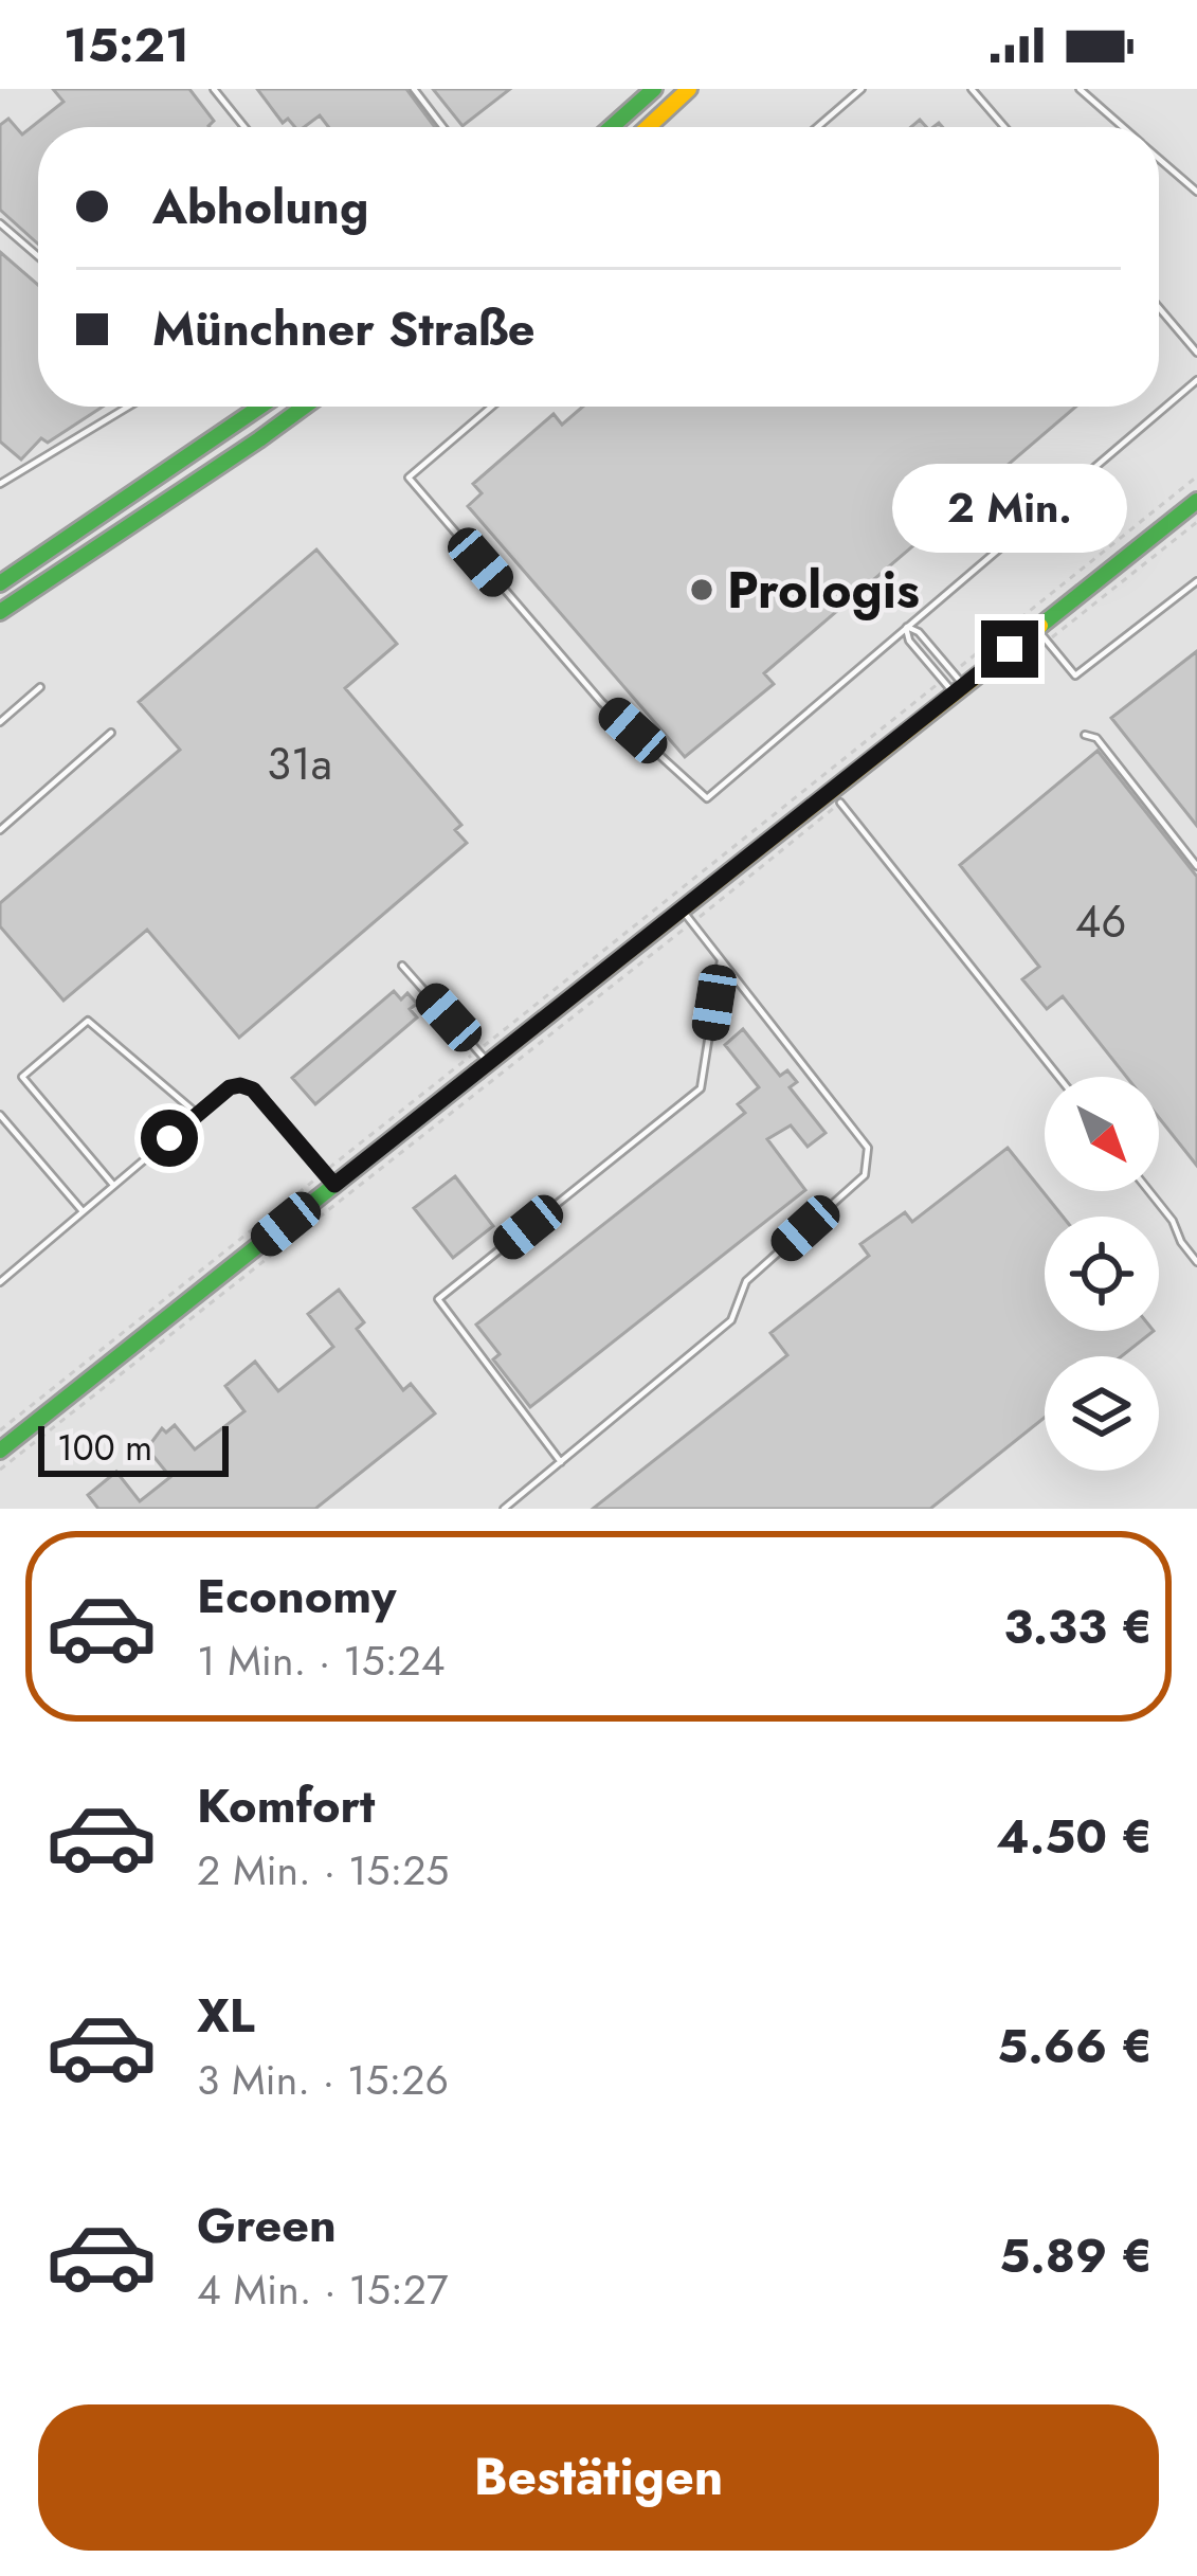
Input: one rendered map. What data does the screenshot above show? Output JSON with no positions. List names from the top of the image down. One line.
{"places":["Prologis"],"house_numbers":["31a","46"],"scale_bar":"100 m","north":"bottom right","page":{"status":"15:21","banner":["Abholung","Münchner Straße"],"bubble":"2 Min.","scale":"100 m","list":[{"name":"Economy","note":"1 Min. · 15:24","value":"3.33 €"},{"name":"Komfort","note":"2 Min. · 15:25","value":"4.50 €"},{"name":"XL","note":"3 Min. · 15:26","value":"5.66 €"},{"name":"Green","note":"4 Min. · 15:27","value":"5.89 €"}],"buttons":"Bestätigen"}}
